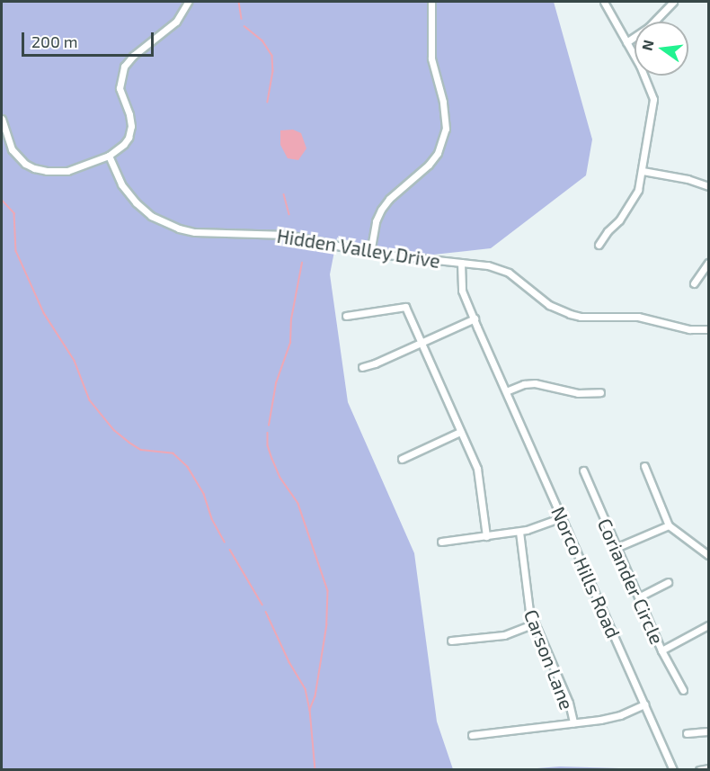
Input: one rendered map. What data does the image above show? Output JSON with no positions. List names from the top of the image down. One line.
{"streets":{"street":["Hidden Valley Drive","Norco Hills Road","Coriander Circle","Carson Lane"]},"crossings":[["Hidden Valley Drive","Norco Hills Road"]],"scale_bar":"200 m","north":"left"}
